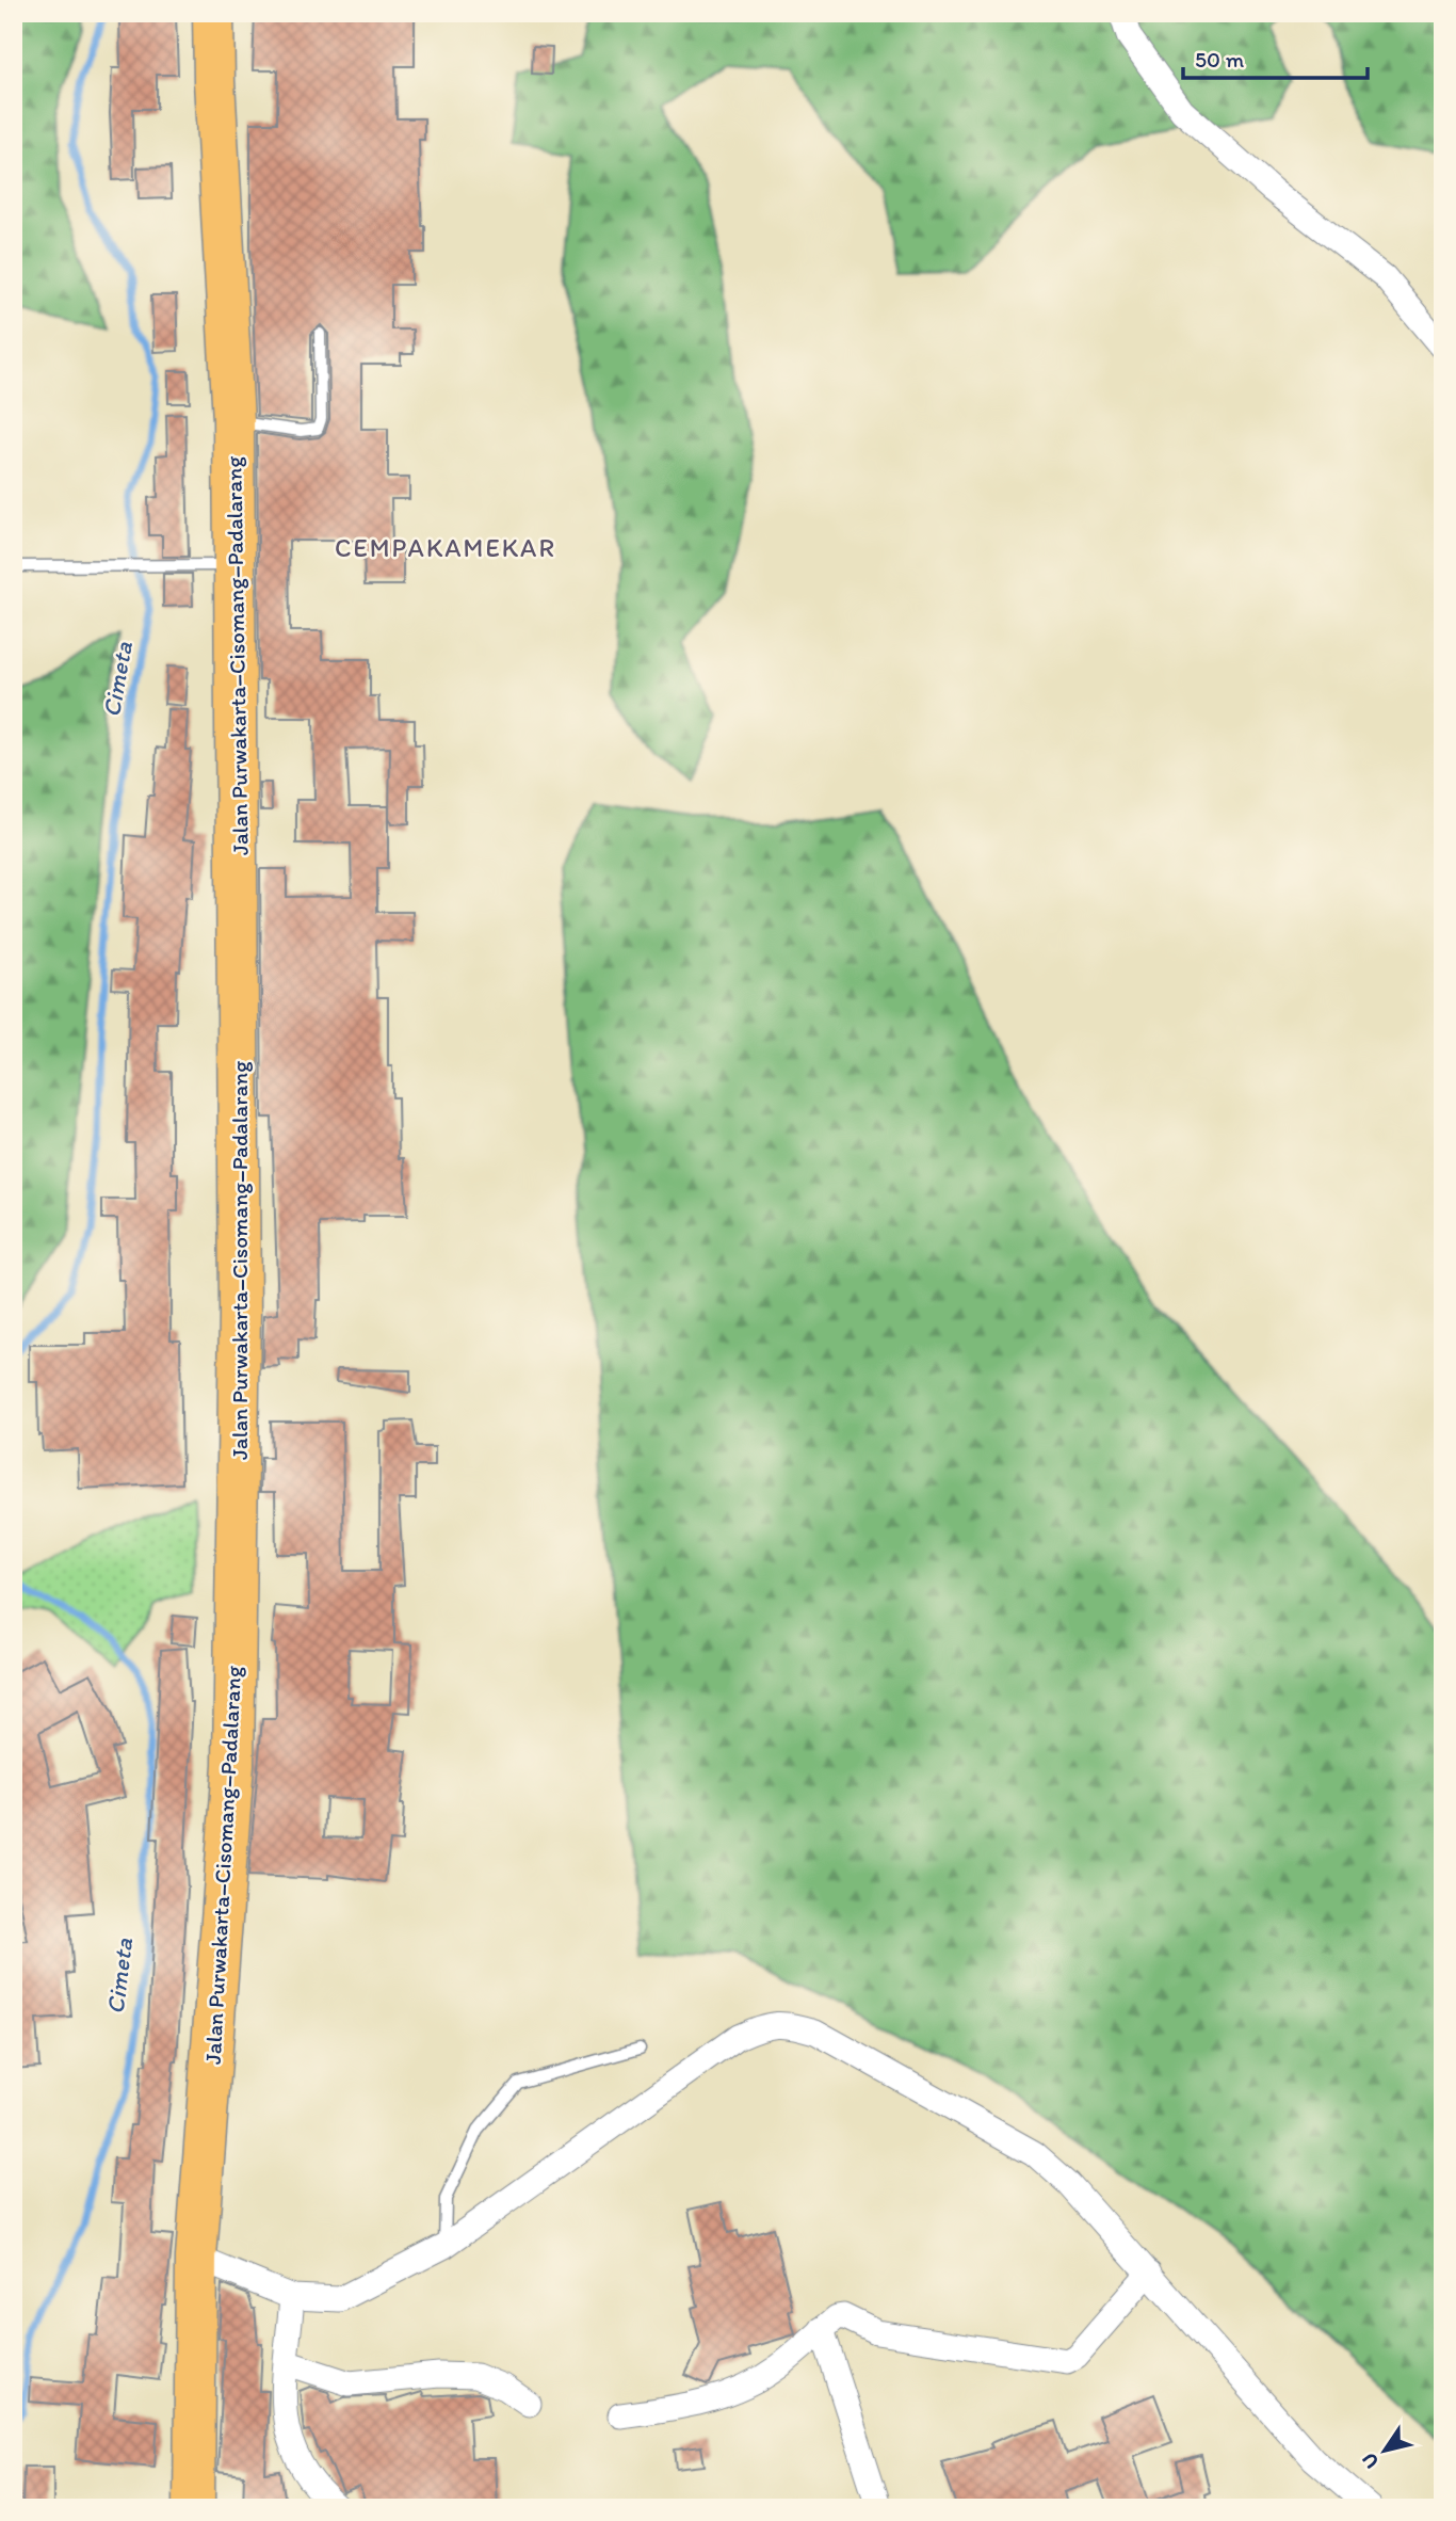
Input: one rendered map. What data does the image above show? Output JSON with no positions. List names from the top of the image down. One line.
{"streets":{"highway":["Jalan Purwakarta–Cisomang–Padalarang"]},"districts":["CEMPAKAMEKAR"],"water":["Cimeta"],"scale_bar":"50 m","north":"bottom left"}
